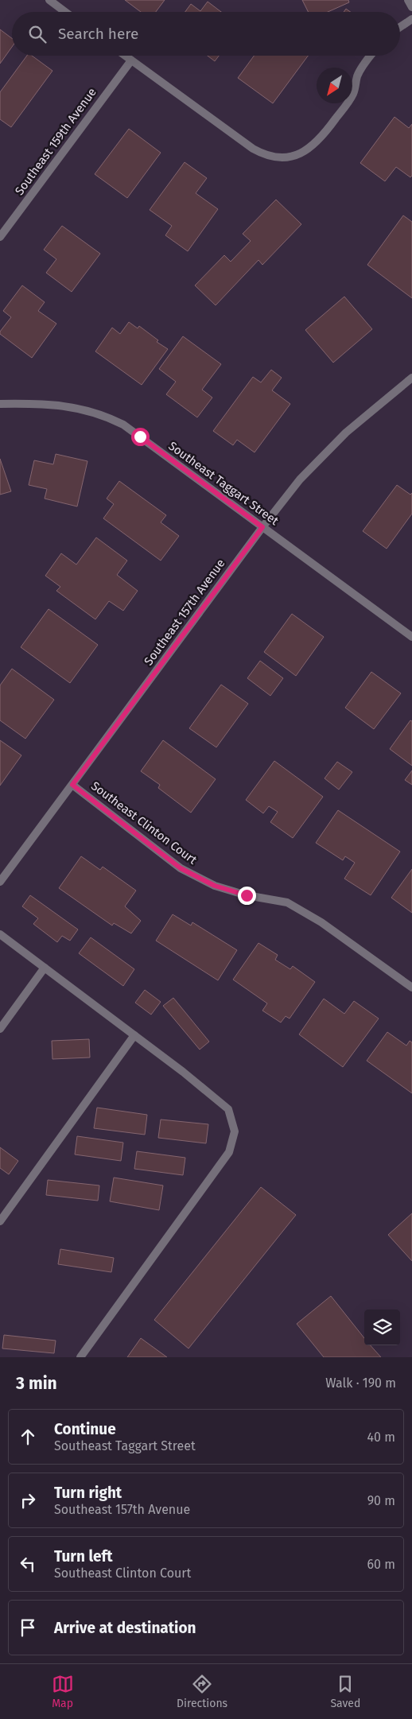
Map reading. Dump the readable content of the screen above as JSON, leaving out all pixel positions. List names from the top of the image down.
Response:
{
  "streets": {
    "street": [
      "Southeast 159th Avenue",
      "Southeast Taggart Street",
      "Southeast 157th Avenue",
      "Southeast Clinton Court"
    ]
  },
  "crossings": [
    ["Southeast Taggart Street", "Southeast 157th Avenue"],
    ["Southeast 157th Avenue", "Southeast Clinton Court"]
  ],
  "north": "bottom left",
  "page": {
    "search": "Search here",
    "heading": ["3 min", "Walk · 190 m"],
    "list": [
      ["Continue", "Southeast Taggart Street", "40 m"],
      ["Turn right", "Southeast 157th Avenue", "90 m"],
      ["Turn left", "Southeast Clinton Court", "60 m"],
      "Arrive at destination"
    ],
    "nav": ["Map", "Directions", "Saved"]
  }
}
